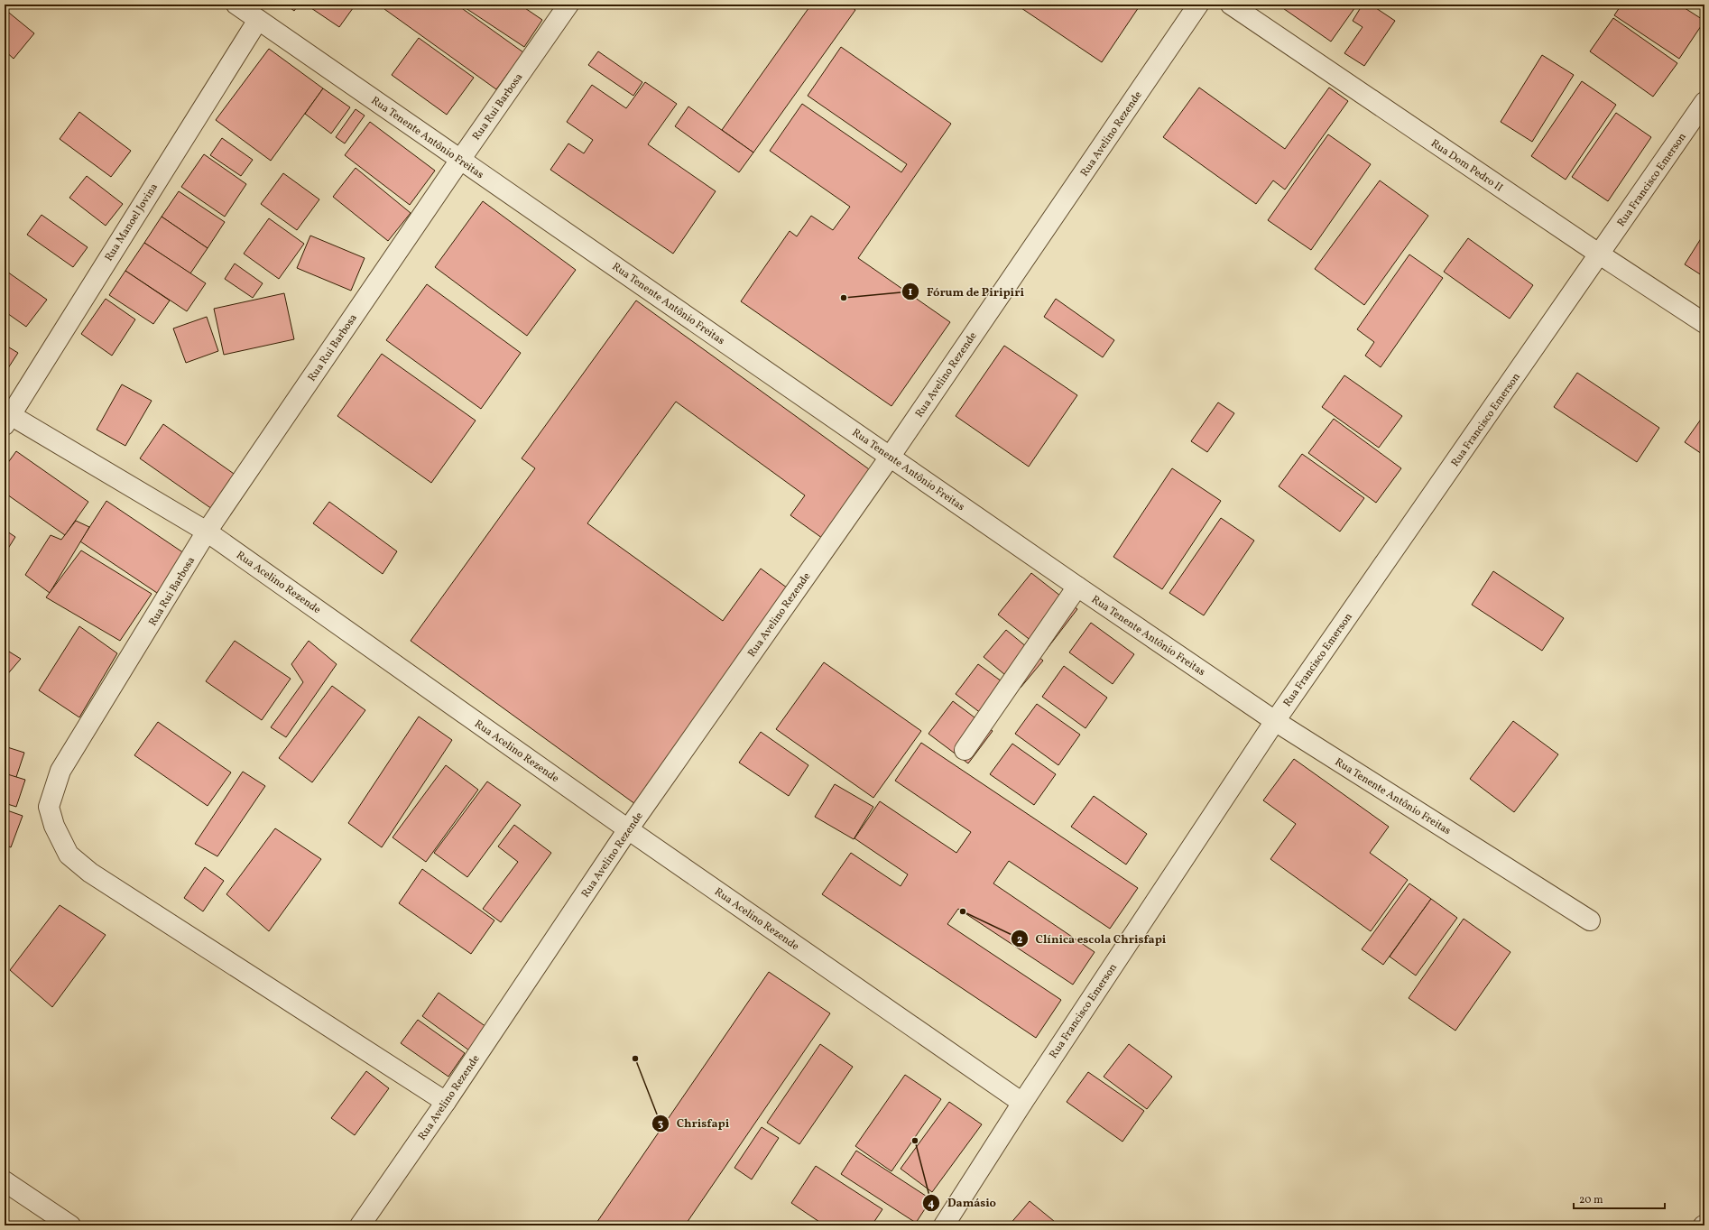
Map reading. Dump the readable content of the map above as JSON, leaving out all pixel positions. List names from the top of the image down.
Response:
{
  "streets": {
    "street": [
      "Rua Rui Barbosa",
      "Rua Avelino Rezende",
      "Rua Tenente Antônio Freitas",
      "Rua Dom Pedro II",
      "Rua Francisco Emerson",
      "Rua Manoel Jovina",
      "Rua Acelino Rezende"
    ]
  },
  "crossings": [
    ["Rua Rui Barbosa", "Rua Avelino Rezende"],
    ["Rua Rui Barbosa", "Rua Tenente Antônio Freitas"],
    ["Rua Rui Barbosa", "Rua Acelino Rezende"],
    ["Rua Avelino Rezende", "Rua Tenente Antônio Freitas"],
    ["Rua Avelino Rezende", "Rua Acelino Rezende"],
    ["Rua Tenente Antônio Freitas", "Rua Francisco Emerson"],
    ["Rua Tenente Antônio Freitas", "Rua Manoel Jovina"],
    ["Rua Dom Pedro II", "Rua Francisco Emerson"],
    ["Rua Francisco Emerson", "Rua Acelino Rezende"],
    ["Rua Manoel Jovina", "Rua Acelino Rezende"]
  ],
  "places": [
    "Fórum de Piripiri",
    "Clínica escola Chrisfapi",
    "Chrisfapi",
    "Damásio"
  ],
  "scale_bar": "20 m"
}
